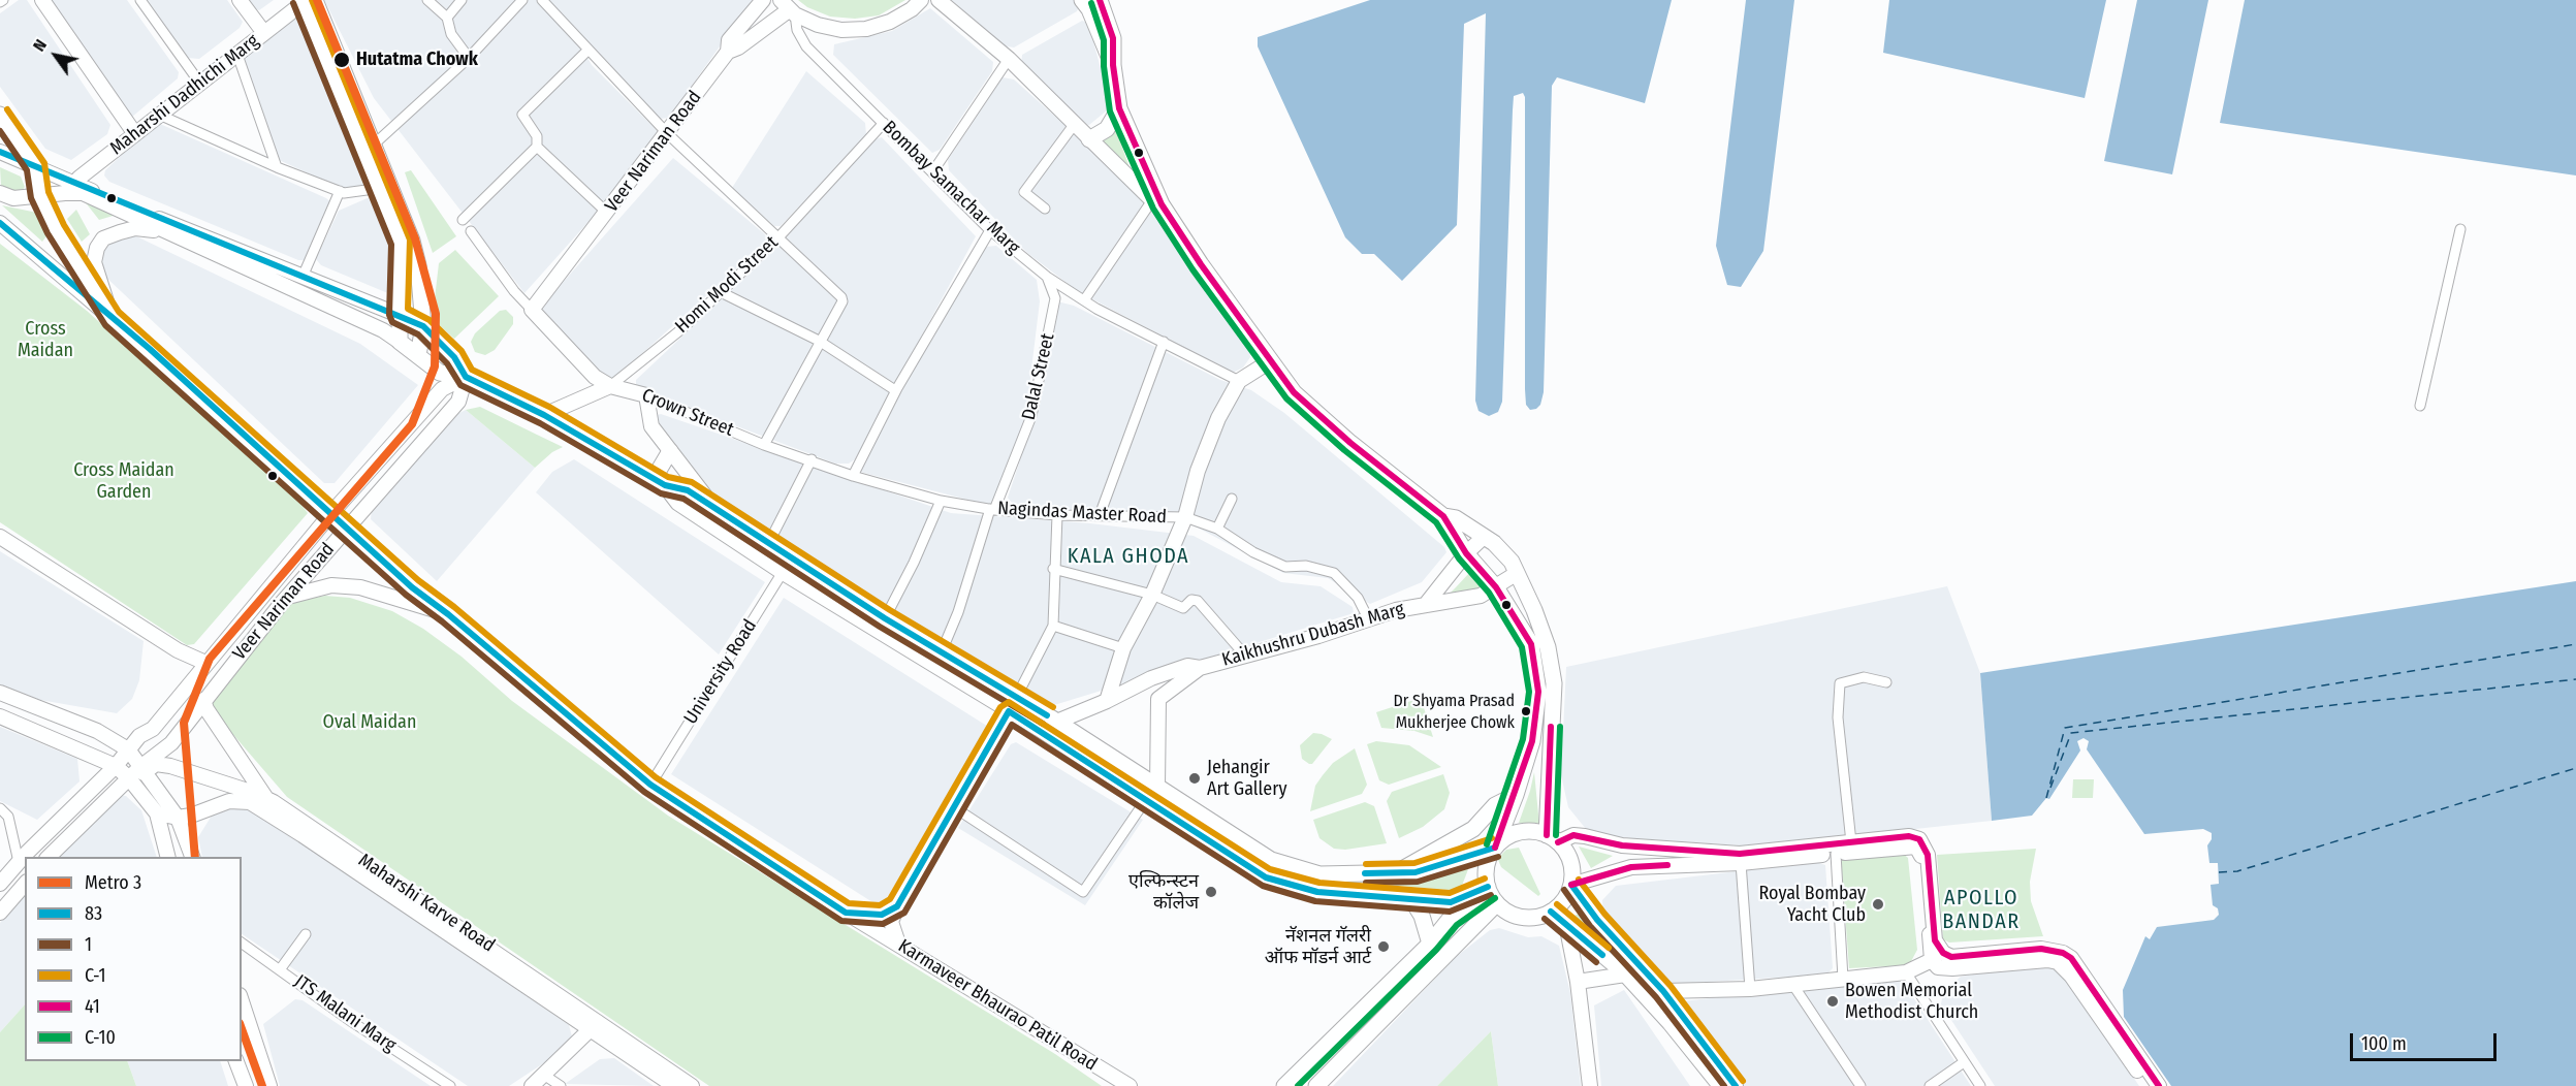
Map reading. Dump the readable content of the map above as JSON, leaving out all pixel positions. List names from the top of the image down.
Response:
{
  "streets": {
    "main road": [
      "Maharshi Dadhichi Marg",
      "Veer Nariman Road",
      "Homi Modi Street",
      "Crown Street",
      "Kaikhushru Dubash Marg",
      "Maharshi Karve Road",
      "Karmaveer Bhaurao Patil Road"
    ],
    "street": [
      "Bombay Samachar Marg",
      "Dalal Street",
      "Nagindas Master Road",
      "University Road",
      "JTS Malani Marg"
    ]
  },
  "crossings": [
    ["Veer Nariman Road", "Bombay Samachar Marg"],
    ["Veer Nariman Road", "Maharshi Karve Road"],
    ["Veer Nariman Road", "Karmaveer Bhaurao Patil Road"],
    ["Bombay Samachar Marg", "Homi Modi Street"],
    ["Bombay Samachar Marg", "Dalal Street"],
    ["Homi Modi Street", "Crown Street"],
    ["Dalal Street", "Nagindas Master Road"],
    ["Crown Street", "Nagindas Master Road"],
    ["Nagindas Master Road", "Kaikhushru Dubash Marg"],
    ["University Road", "Karmaveer Bhaurao Patil Road"]
  ],
  "districts": ["KALA GHODA", "APOLLO BANDAR"],
  "parks": ["Cross Maidan", "Cross Maidan Garden", "Oval Maidan"],
  "places": [
    "Hutatma Chowk",
    "Dr Shyama Prasad Mukherjee Chowk",
    "Jehangir Art Gallery",
    "एल्फिन्स्टन कॉलेज",
    "Royal Bombay Yacht Club",
    "नॅशनल गॅलरी ऑफ मॉडर्न आर्ट",
    "Bowen Memorial Methodist Church"
  ],
  "lines": [
    "metro line 3",
    "transit line C-1",
    "transit line 41",
    "transit line 1",
    "transit line C-10",
    "transit line 83"
  ],
  "legend": [
    "Metro 3",
    "83",
    "1",
    "C-1",
    "41",
    "C-10"
  ],
  "scale_bar": "100 m",
  "north": "top left"
}
